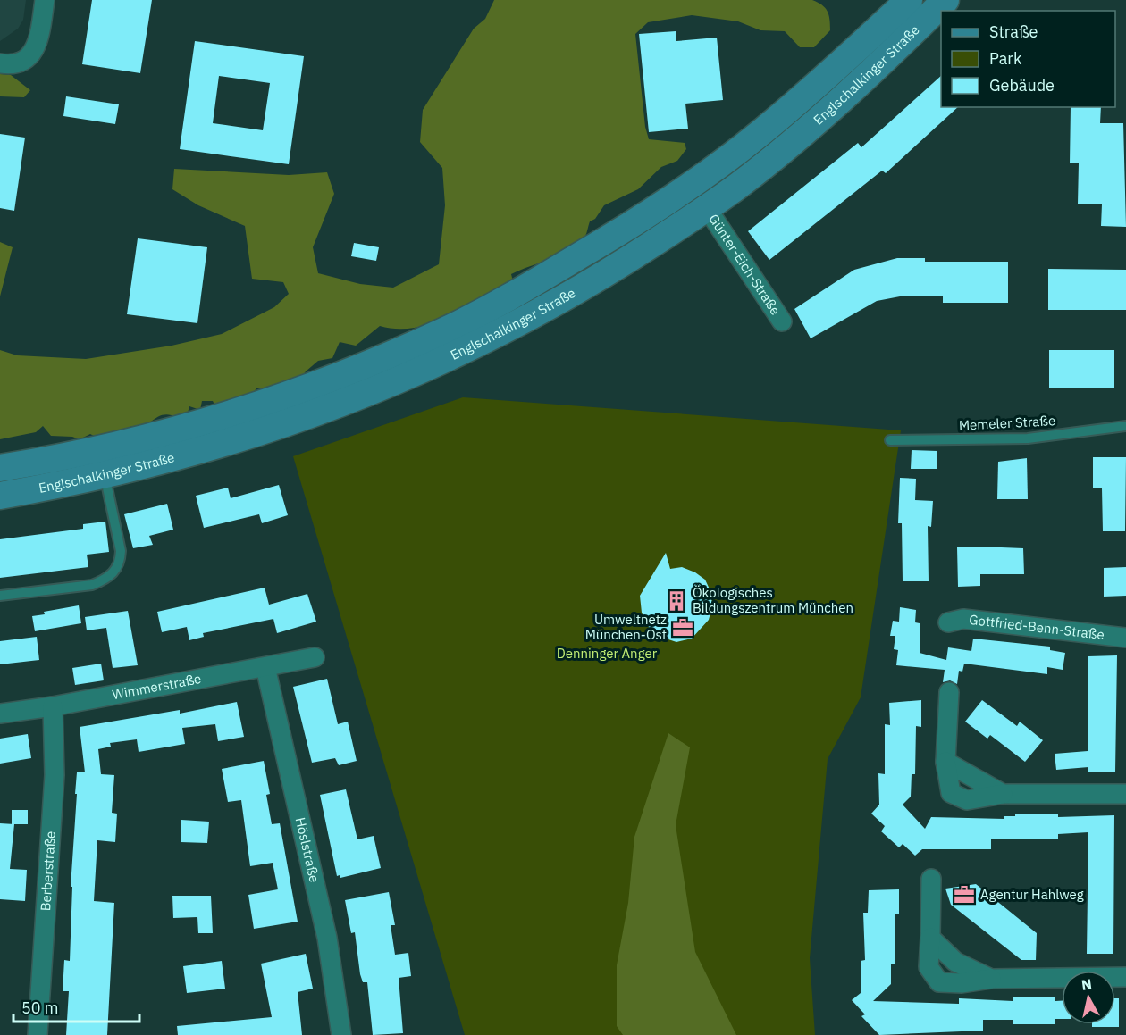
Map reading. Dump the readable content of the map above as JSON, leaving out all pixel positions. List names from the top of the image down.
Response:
{
  "streets": {
    "main road": ["Englschalkinger Straße"],
    "street": [
      "Günter-Eich-Straße",
      "Gottfried-Benn-Straße",
      "Wimmerstraße",
      "Höslstraße",
      "Berberstraße"
    ],
    "lane": ["Memeler Straße"]
  },
  "crossings": [
    ["Englschalkinger Straße", "Günter-Eich-Straße"],
    ["Wimmerstraße", "Höslstraße"],
    ["Wimmerstraße", "Berberstraße"]
  ],
  "parks": ["Denninger Anger"],
  "places": {
    "building": ["Ökologisches Bildungszentrum München"],
    "office": ["Umweltnetz München-Ost", "Agentur Hahlweg"]
  },
  "legend": ["Straße", "Park", "Gebäude"],
  "scale_bar": "50 m",
  "north": "top"
}
